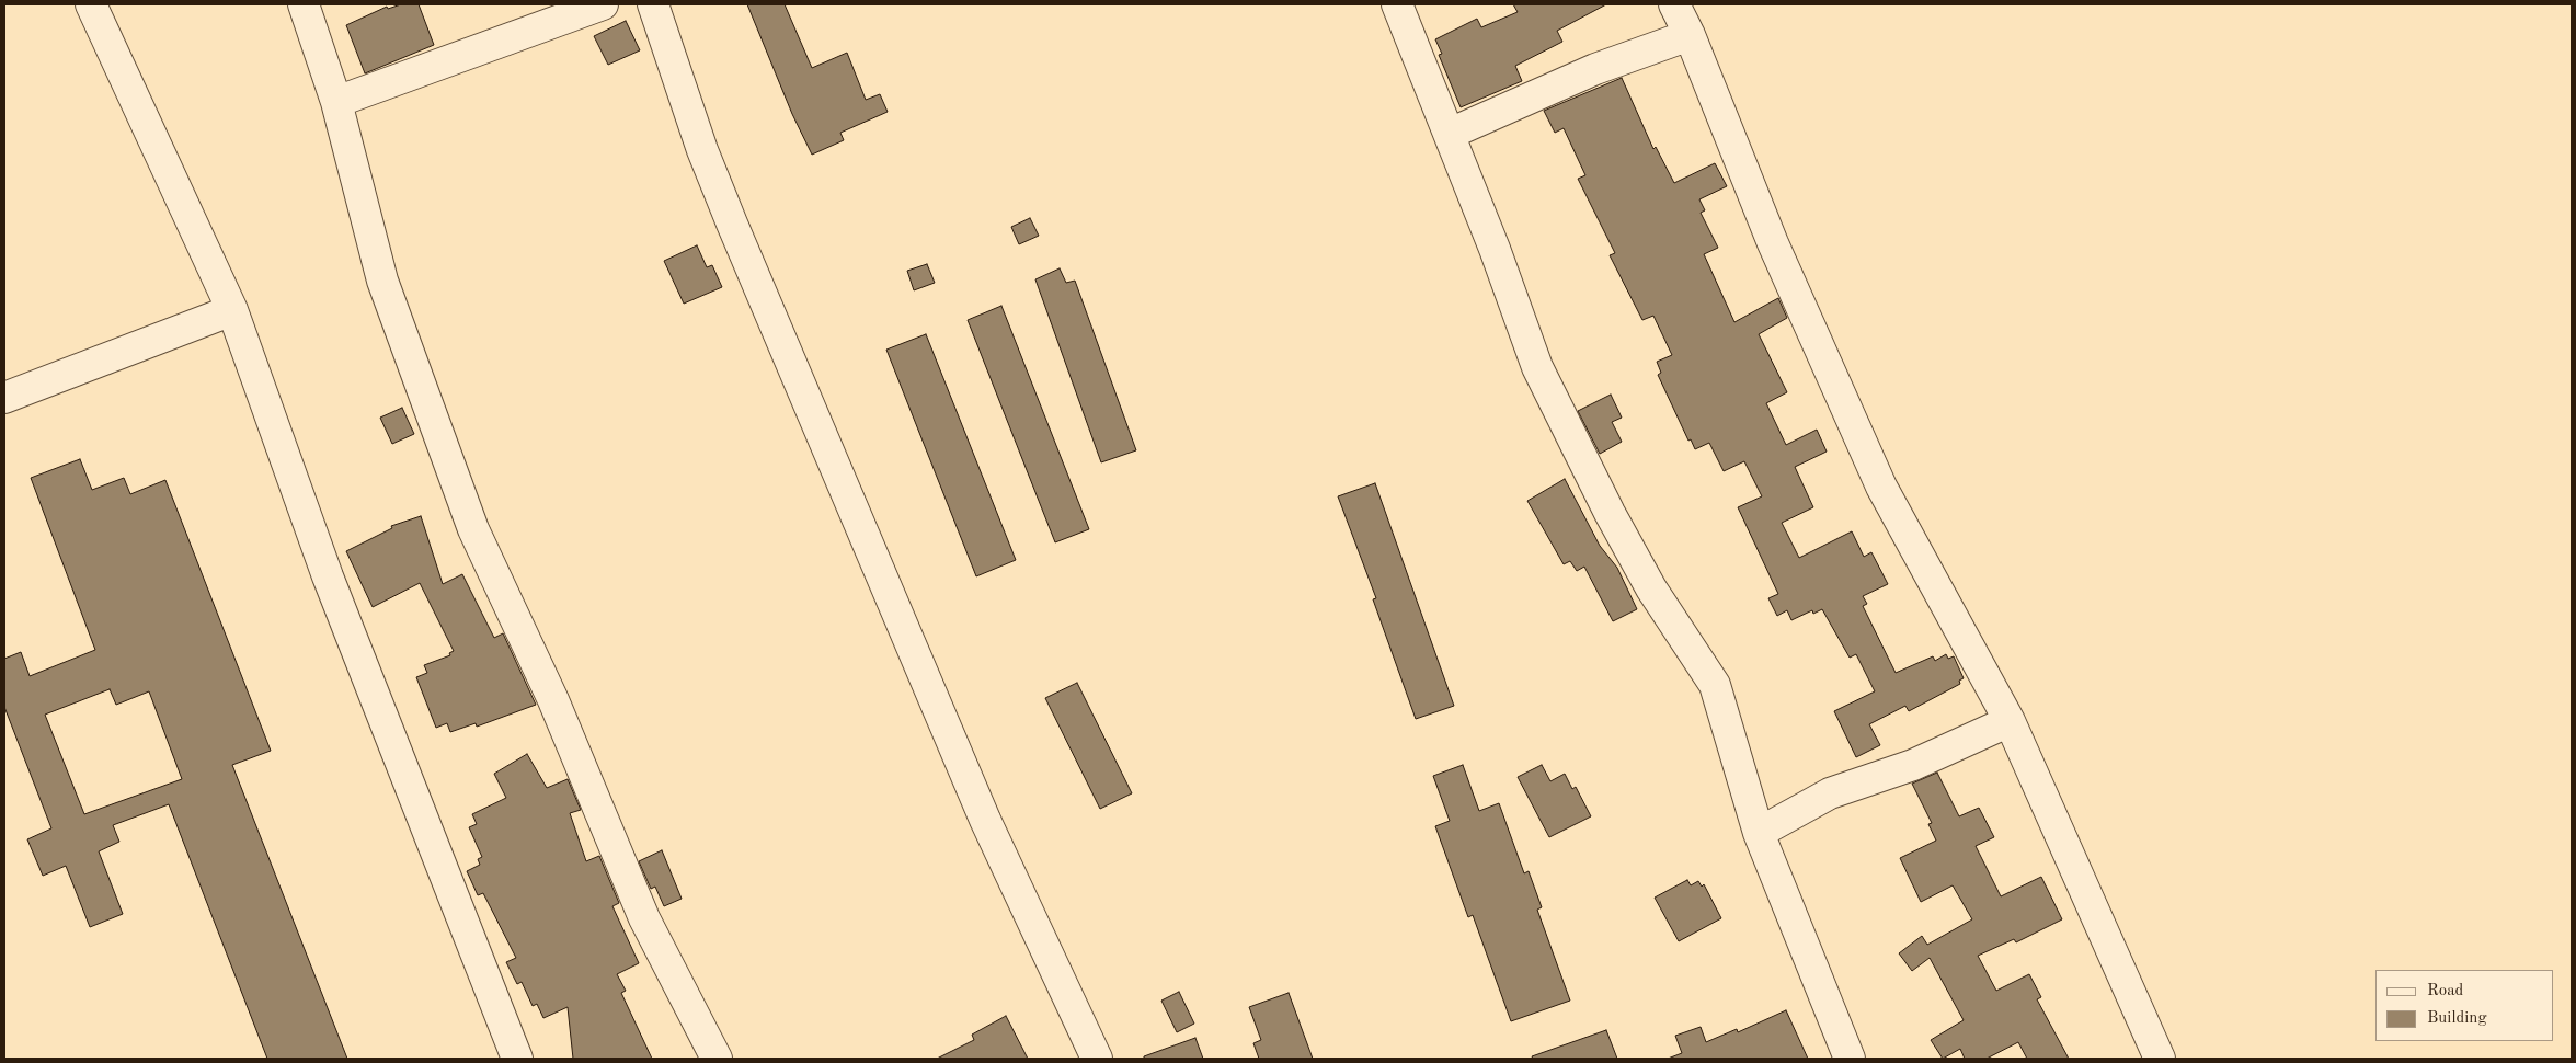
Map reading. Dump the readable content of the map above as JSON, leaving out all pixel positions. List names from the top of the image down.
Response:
{
  "legend": ["Road", "Building"]
}
